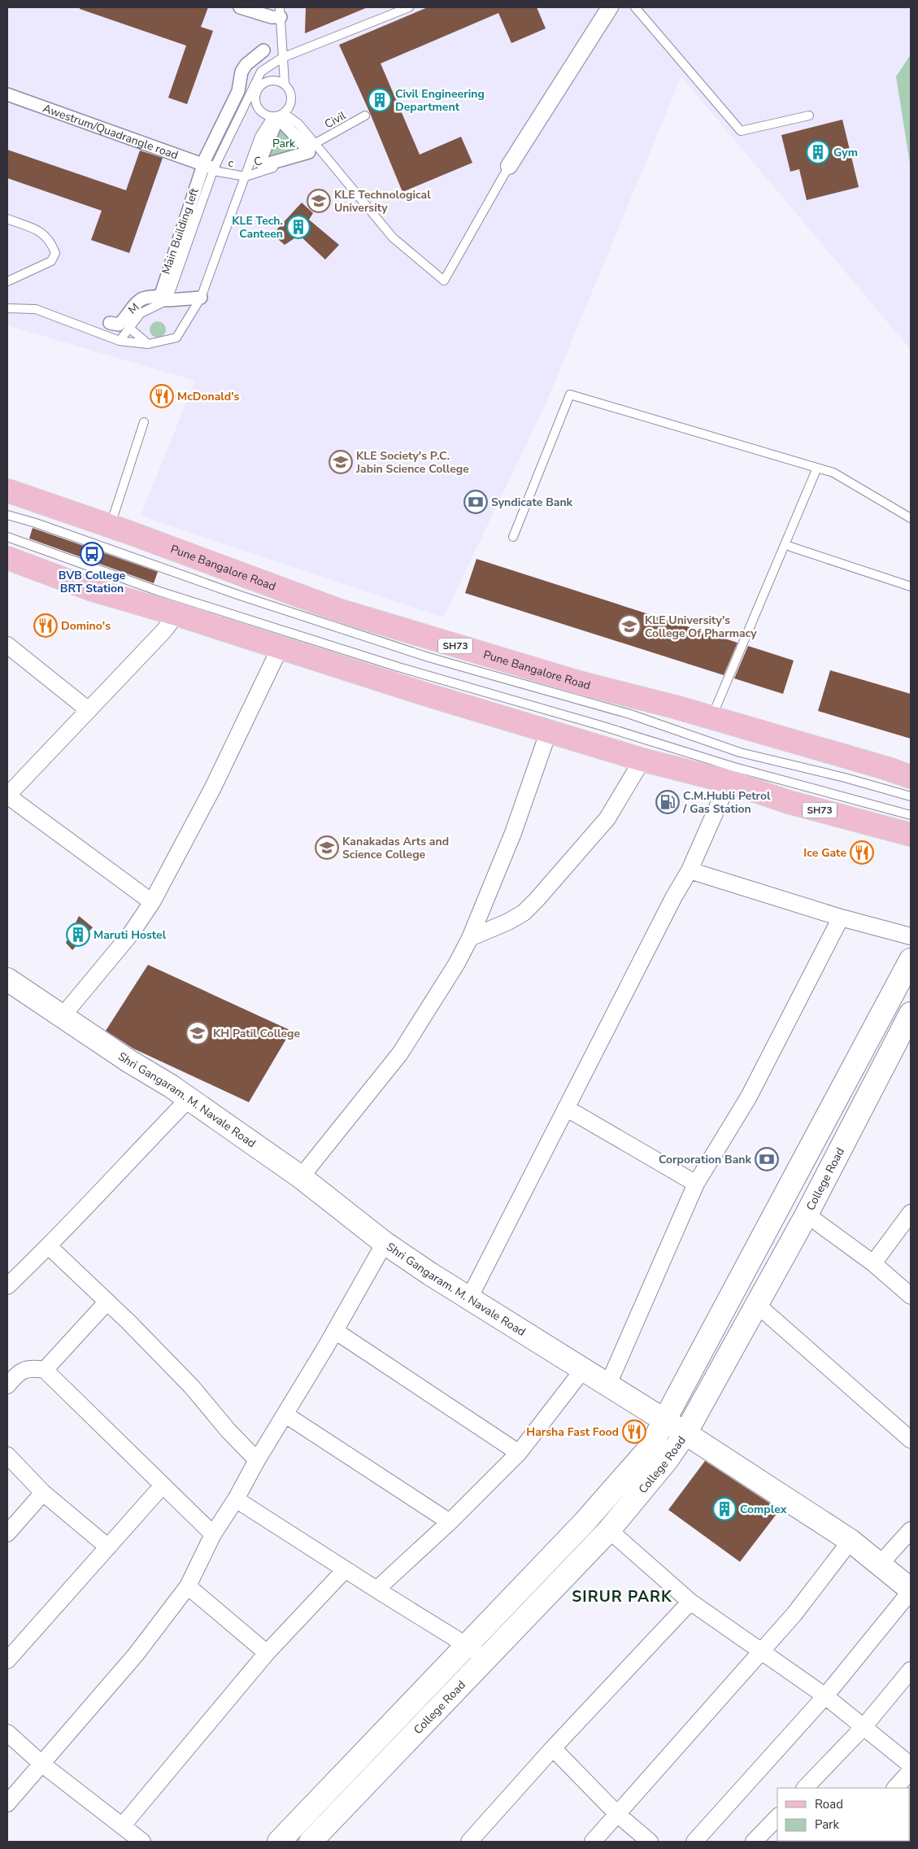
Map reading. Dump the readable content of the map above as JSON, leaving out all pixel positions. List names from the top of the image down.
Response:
{
  "streets": {
    "main road": [
      "Pune Bangalore Road",
      "SH73",
      "Shri Gangaram. M. Navale Road",
      "College Road"
    ],
    "street": ["Awestrum/Quadrangle road"],
    "lane": [
      "Civil",
      "C",
      "c",
      "M"
    ]
  },
  "crossings": [
    ["Awestrum/Quadrangle road", "c"],
    ["C", "c"],
    ["Shri Gangaram. M. Navale Road", "College Road"]
  ],
  "districts": ["SIRUR PARK"],
  "parks": ["Park"],
  "places": {
    "building": [
      "Civil Engineering Department",
      "Gym",
      "KLE Tech. Canteen",
      "Maruti Hostel",
      "Complex"
    ],
    "school or university": [
      "KLE Technological University",
      "KLE Society's P.C. Jabin Science College",
      "KLE University's College Of Pharmacy",
      "Kanakadas Arts and Science College",
      "KH Patil College"
    ],
    "restaurant": [
      "McDonald's",
      "Domino's",
      "Ice Gate",
      "Harsha Fast Food"
    ],
    "bank": ["Syndicate Bank", "Corporation Bank"],
    "bus stop": ["BVB College BRT Station"],
    "fuel station": ["C.M.Hubli Petrol / Gas Station"]
  },
  "legend": ["Road", "Park"]
}
